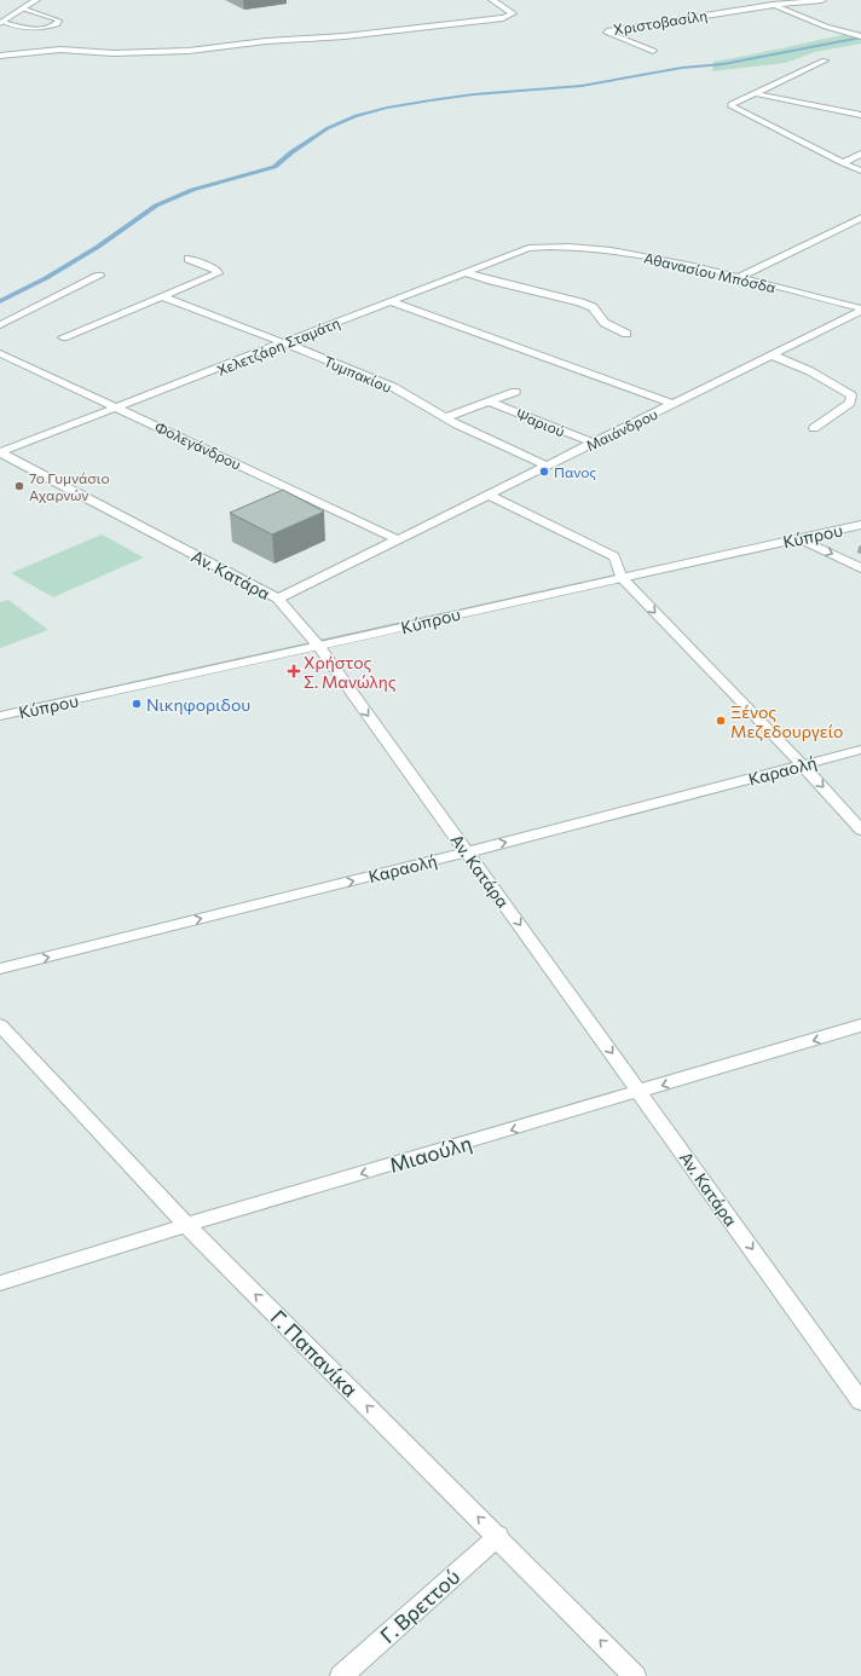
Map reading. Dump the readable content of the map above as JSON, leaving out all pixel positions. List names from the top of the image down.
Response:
{
  "streets": {
    "street": [
      "Χριστοβασίλη",
      "Αθανασίου Μπόσδα",
      "Χελετζάρη Σταμάτη",
      "Τυμπακίου",
      "Ψαριού",
      "Μαιάνδρου",
      "Φολεγάνδρου",
      "Κύπρου",
      "Αν. Κατάρα",
      "Καραολή",
      "Μιαούλη",
      "Γ. Παπανίκα",
      "Γ. Βρεττού"
    ]
  },
  "crossings": [
    ["Αθανασίου Μπόσδα", "Χελετζάρη Σταμάτη"],
    ["Αθανασίου Μπόσδα", "Μαιάνδρου"],
    ["Χελετζάρη Σταμάτη", "Τυμπακίου"],
    ["Χελετζάρη Σταμάτη", "Φολεγάνδρου"],
    ["Χελετζάρη Σταμάτη", "Αν. Κατάρα"],
    ["Τυμπακίου", "Μαιάνδρου"],
    ["Ψαριού", "Μαιάνδρου"],
    ["Μαιάνδρου", "Φολεγάνδρου"],
    ["Μαιάνδρου", "Αν. Κατάρα"],
    ["Κύπρου", "Αν. Κατάρα"],
    ["Αν. Κατάρα", "Καραολή"],
    ["Αν. Κατάρα", "Μιαούλη"],
    ["Μιαούλη", "Γ. Παπανίκα"],
    ["Γ. Παπανίκα", "Γ. Βρεττού"]
  ],
  "one_way": [
    "Αν. Κατάρα",
    "Καραολή",
    "Μιαούλη",
    "Γ. Παπανίκα"
  ],
  "places": {
    "other": [
      "Πανος",
      "7ο Γυμνάσιο Αχαρνών",
      "Νικηφοριδου",
      "Ξένος Μεζεδουργείο"
    ],
    "health": ["Χρήστος Σ. Μανώλης"]
  }
}
